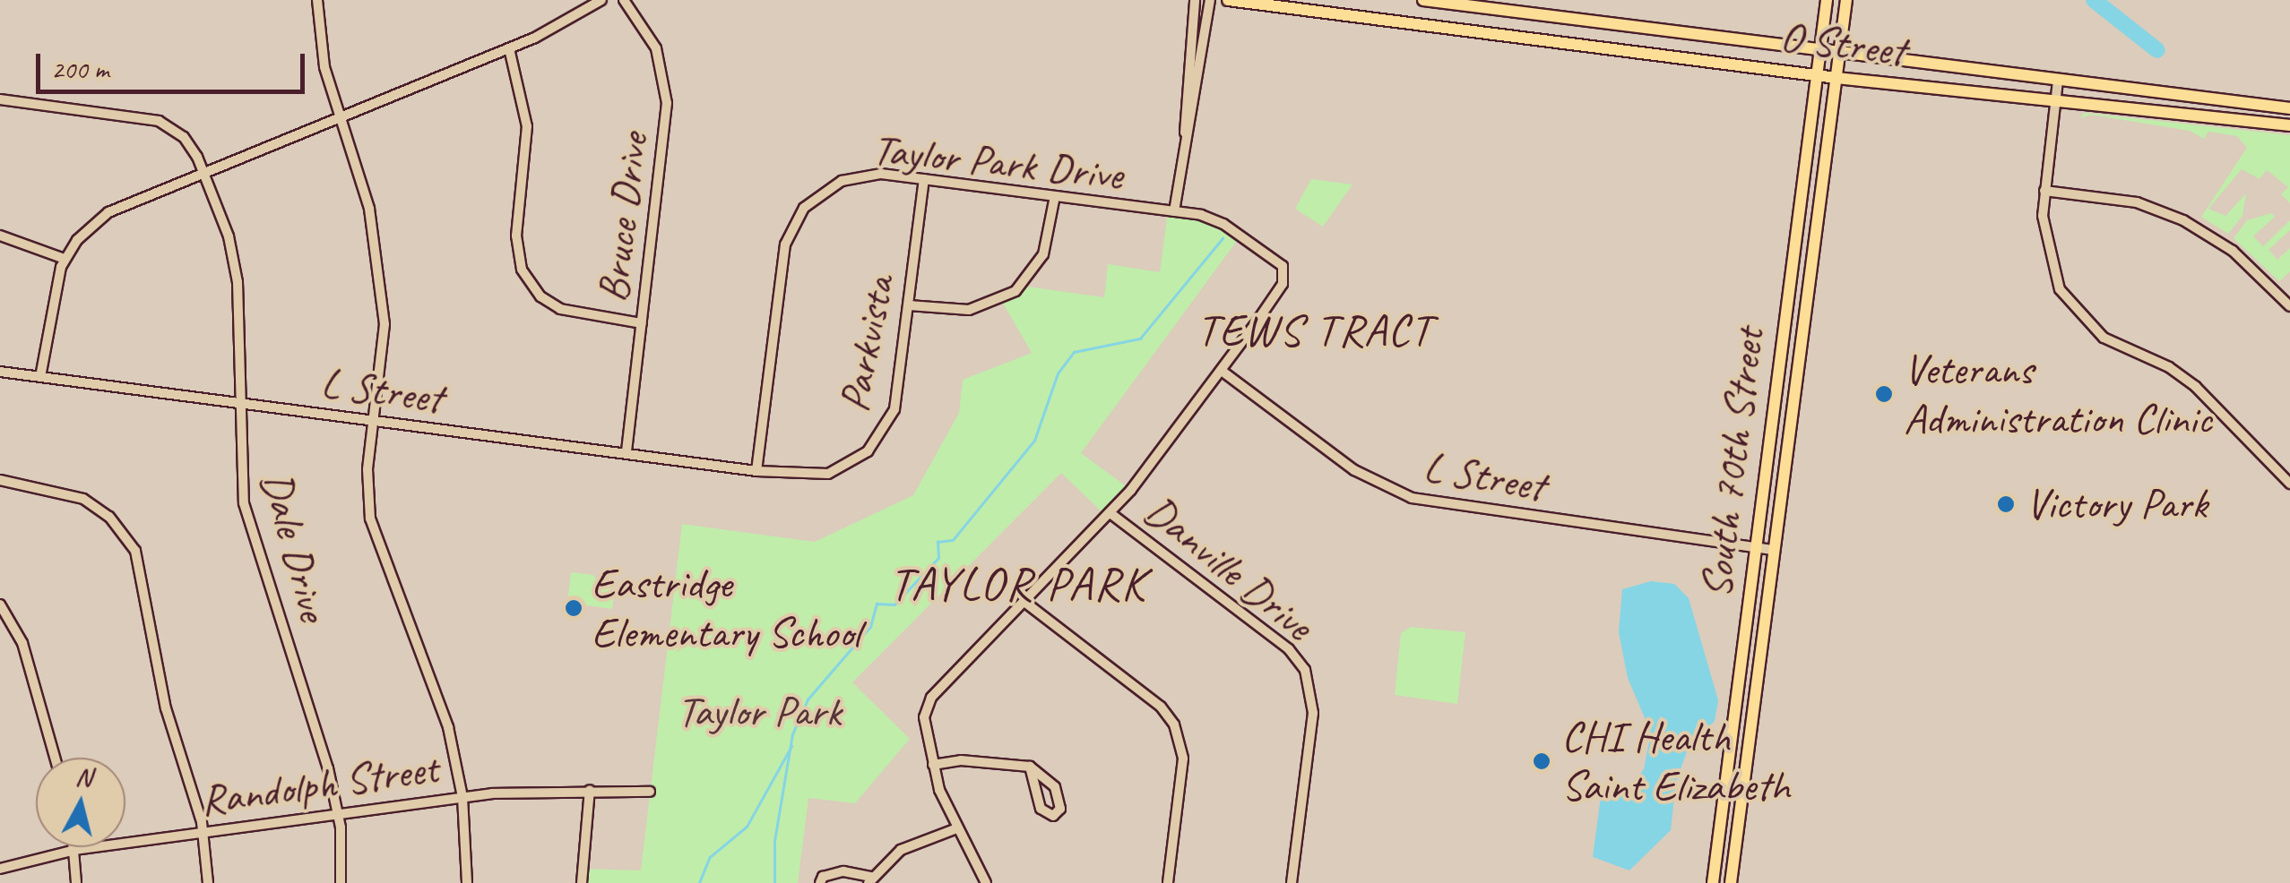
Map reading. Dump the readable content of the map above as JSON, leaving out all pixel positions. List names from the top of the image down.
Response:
{
  "streets": {
    "main road": ["O Street", "South 70th Street"],
    "street": [
      "Taylor Park Drive",
      "Bruce Drive",
      "Parkvista",
      "L Street",
      "Dale Drive",
      "Danville Drive",
      "Randolph Street"
    ]
  },
  "crossings": [
    ["O Street", "South 70th Street"],
    ["Taylor Park Drive", "Parkvista"],
    ["Taylor Park Drive", "L Street"],
    ["Bruce Drive", "L Street"],
    ["Parkvista", "L Street"],
    ["L Street", "South 70th Street"],
    ["L Street", "Dale Drive"],
    ["Dale Drive", "Randolph Street"]
  ],
  "districts": ["TEWS TRACT", "TAYLOR PARK"],
  "parks": ["Taylor Park"],
  "places": [
    "Veterans Administration Clinic",
    "Victory Park",
    "Eastridge Elementary School",
    "CHI Health Saint Elizabeth"
  ],
  "scale_bar": "200 m",
  "north": "top"
}
